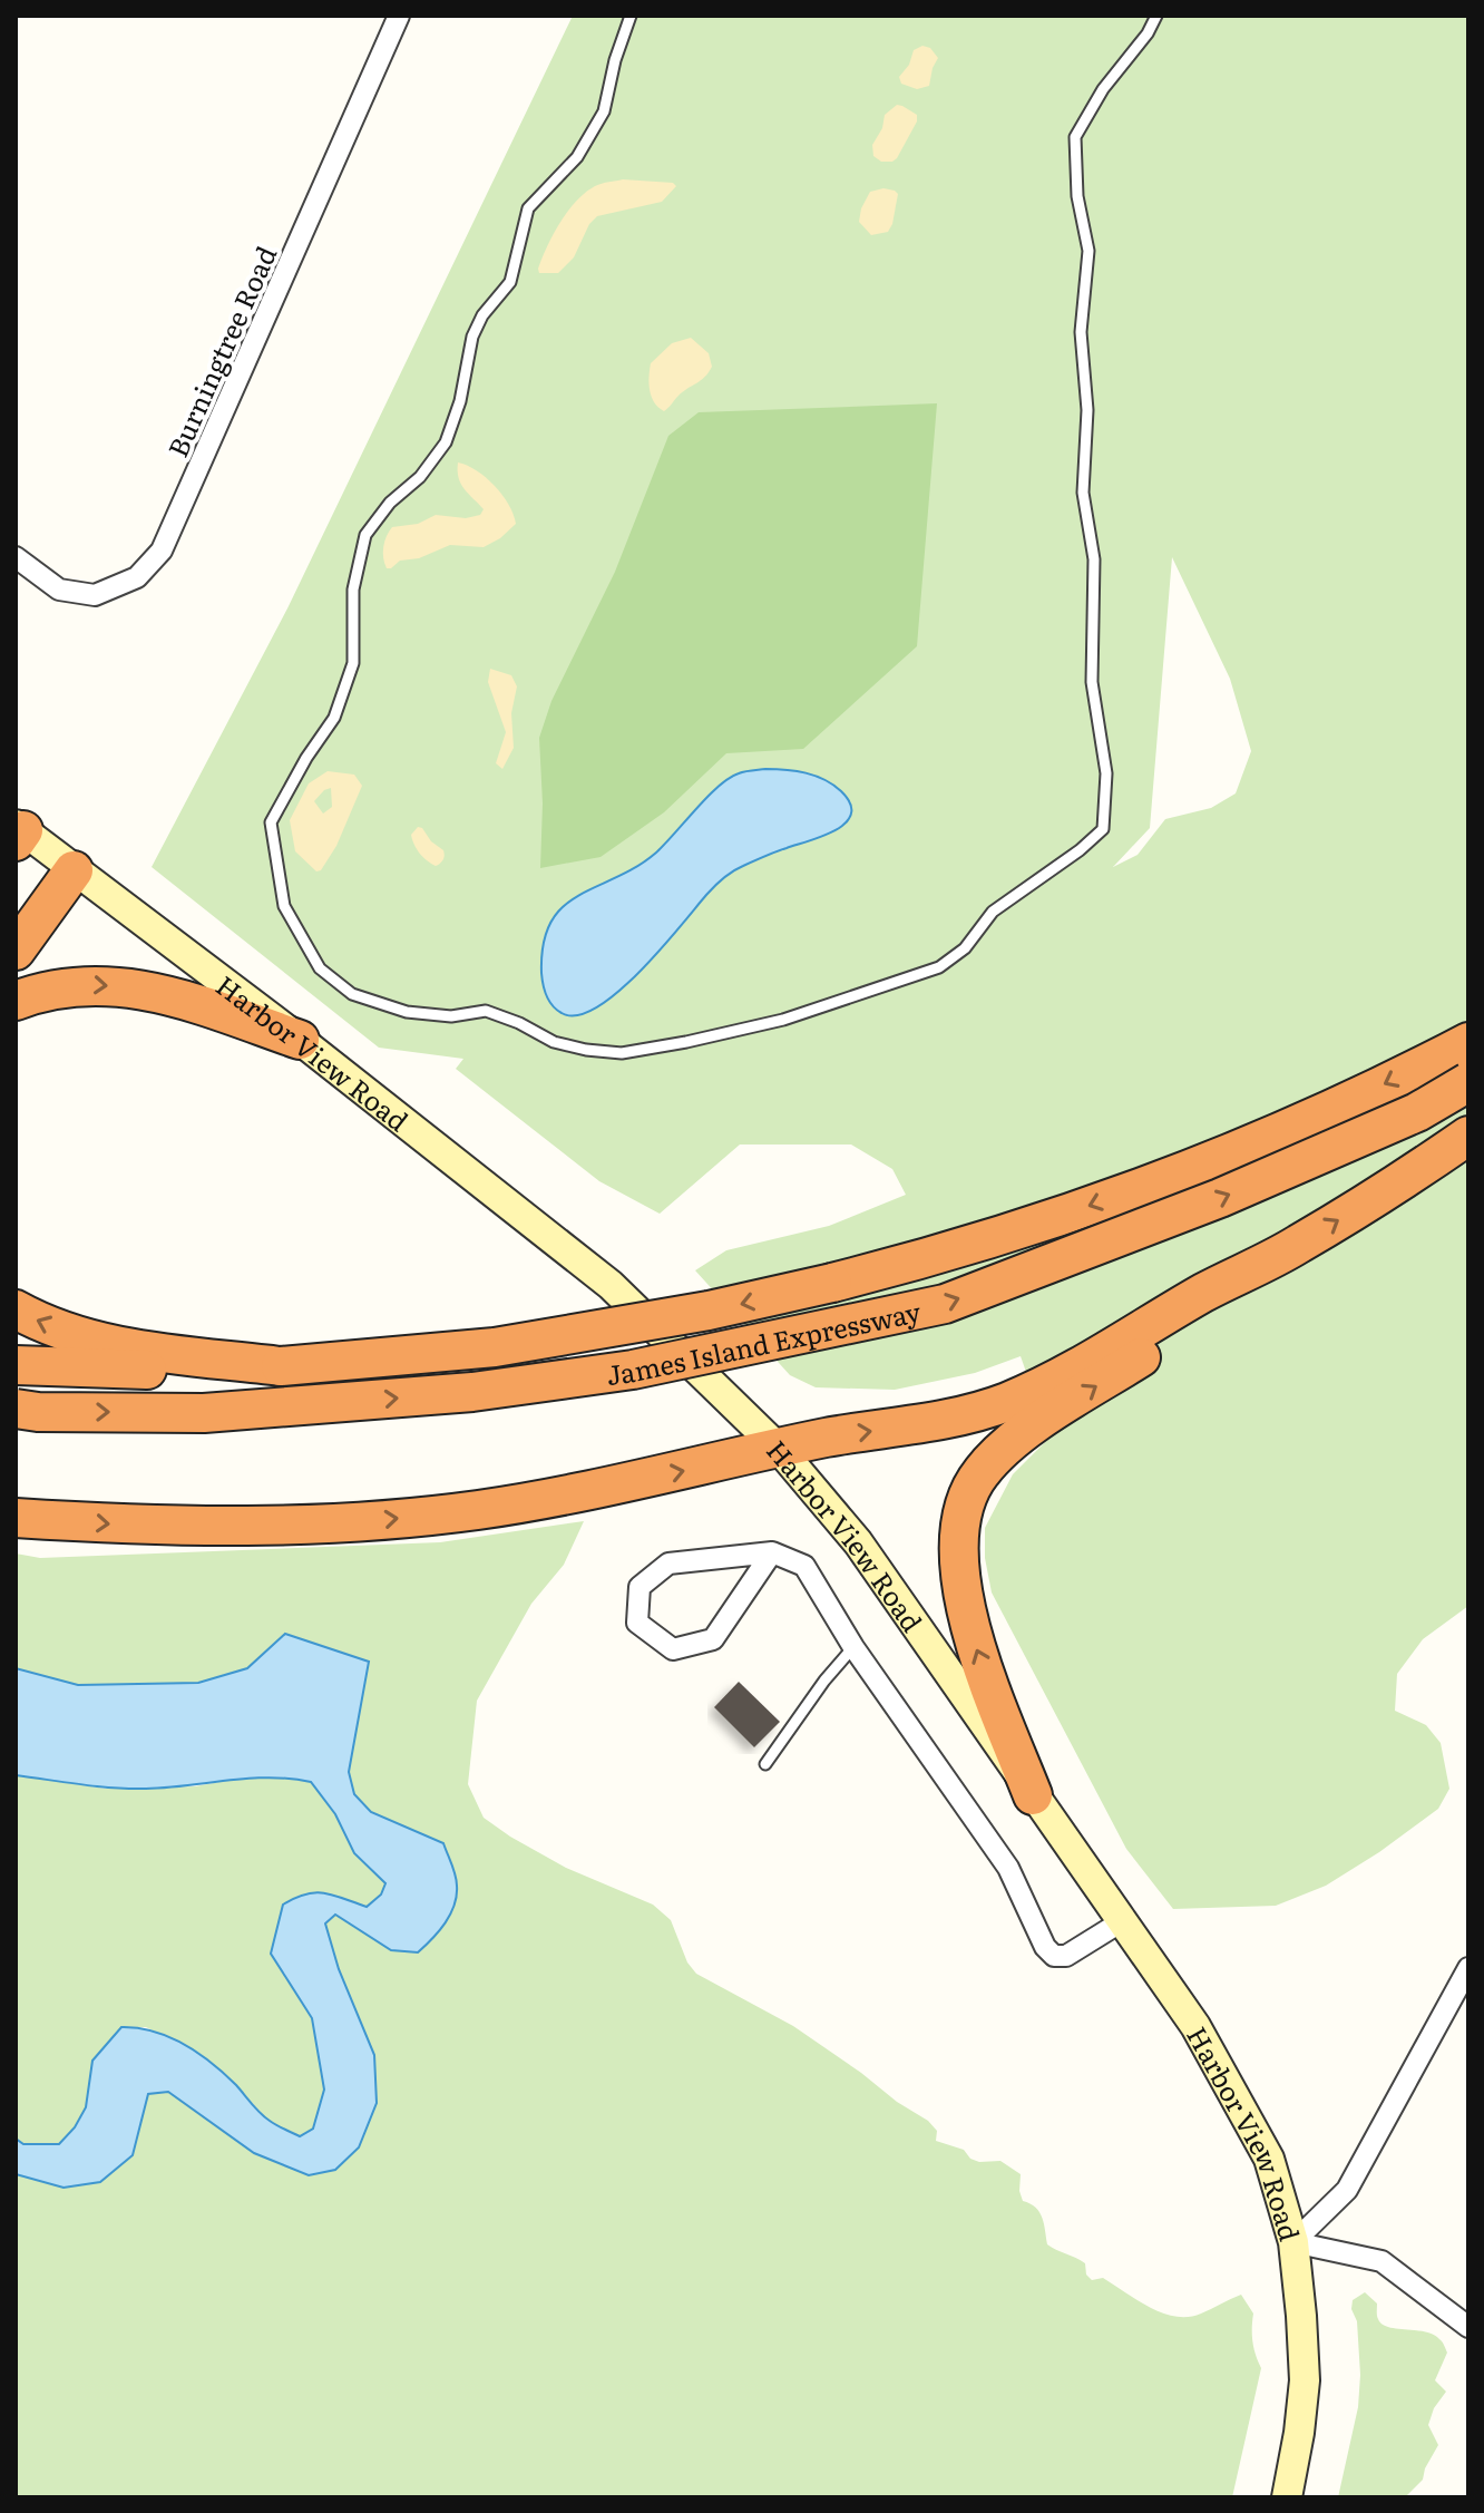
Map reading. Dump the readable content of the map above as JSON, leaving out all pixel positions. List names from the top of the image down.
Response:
{
  "streets": {
    "highway": ["James Island Expressway"],
    "main road": ["Harbor View Road"],
    "street": ["Burningtree Road"]
  }
}
